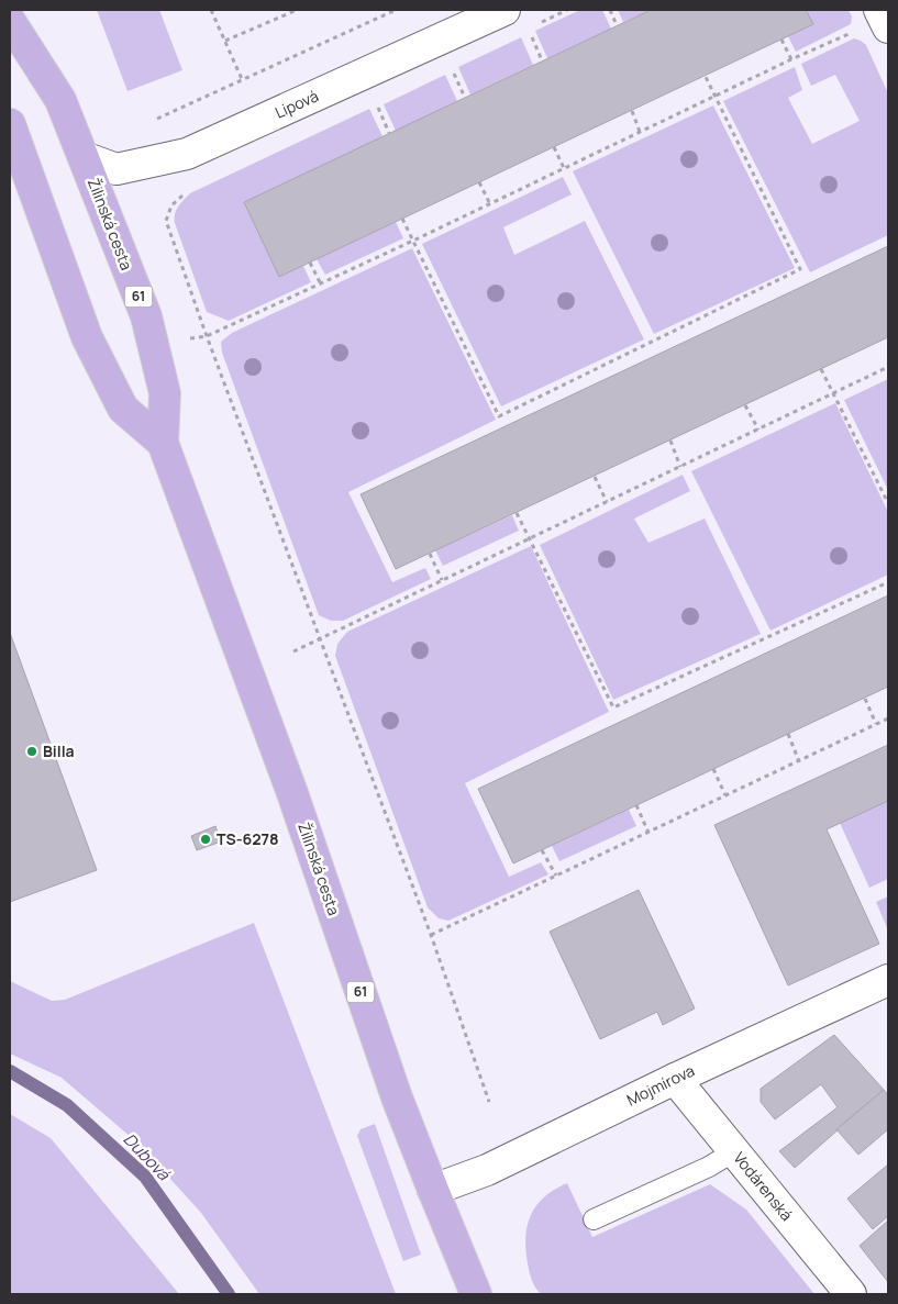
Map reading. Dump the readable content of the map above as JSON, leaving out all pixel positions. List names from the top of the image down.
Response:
{
  "streets": {
    "main road": ["Žilinská cesta", "61"],
    "street": ["Lipová", "Mojmírova", "Vodárenská"]
  },
  "crossings": [
    ["Lipová", "Žilinská cesta"],
    ["Žilinská cesta", "Mojmírova"],
    ["Mojmírova", "Vodárenská"]
  ],
  "water": ["Dubová"],
  "places": ["Billa", "TS-6278"]
}
